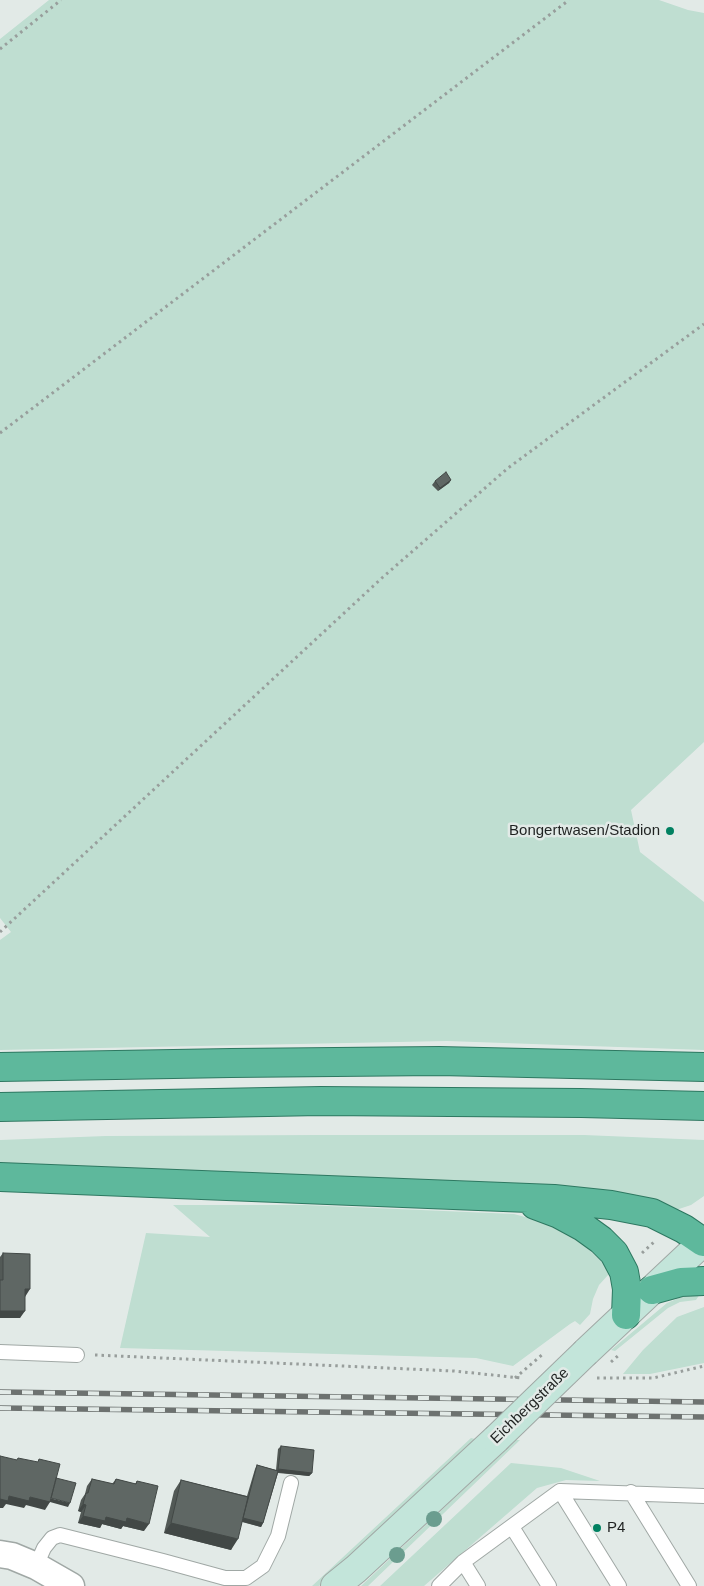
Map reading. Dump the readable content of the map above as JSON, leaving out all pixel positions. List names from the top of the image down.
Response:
{
  "streets": {
    "main road": ["Eichbergstraße"]
  },
  "places": ["Bongertwasen/Stadion", "P4"]
}
